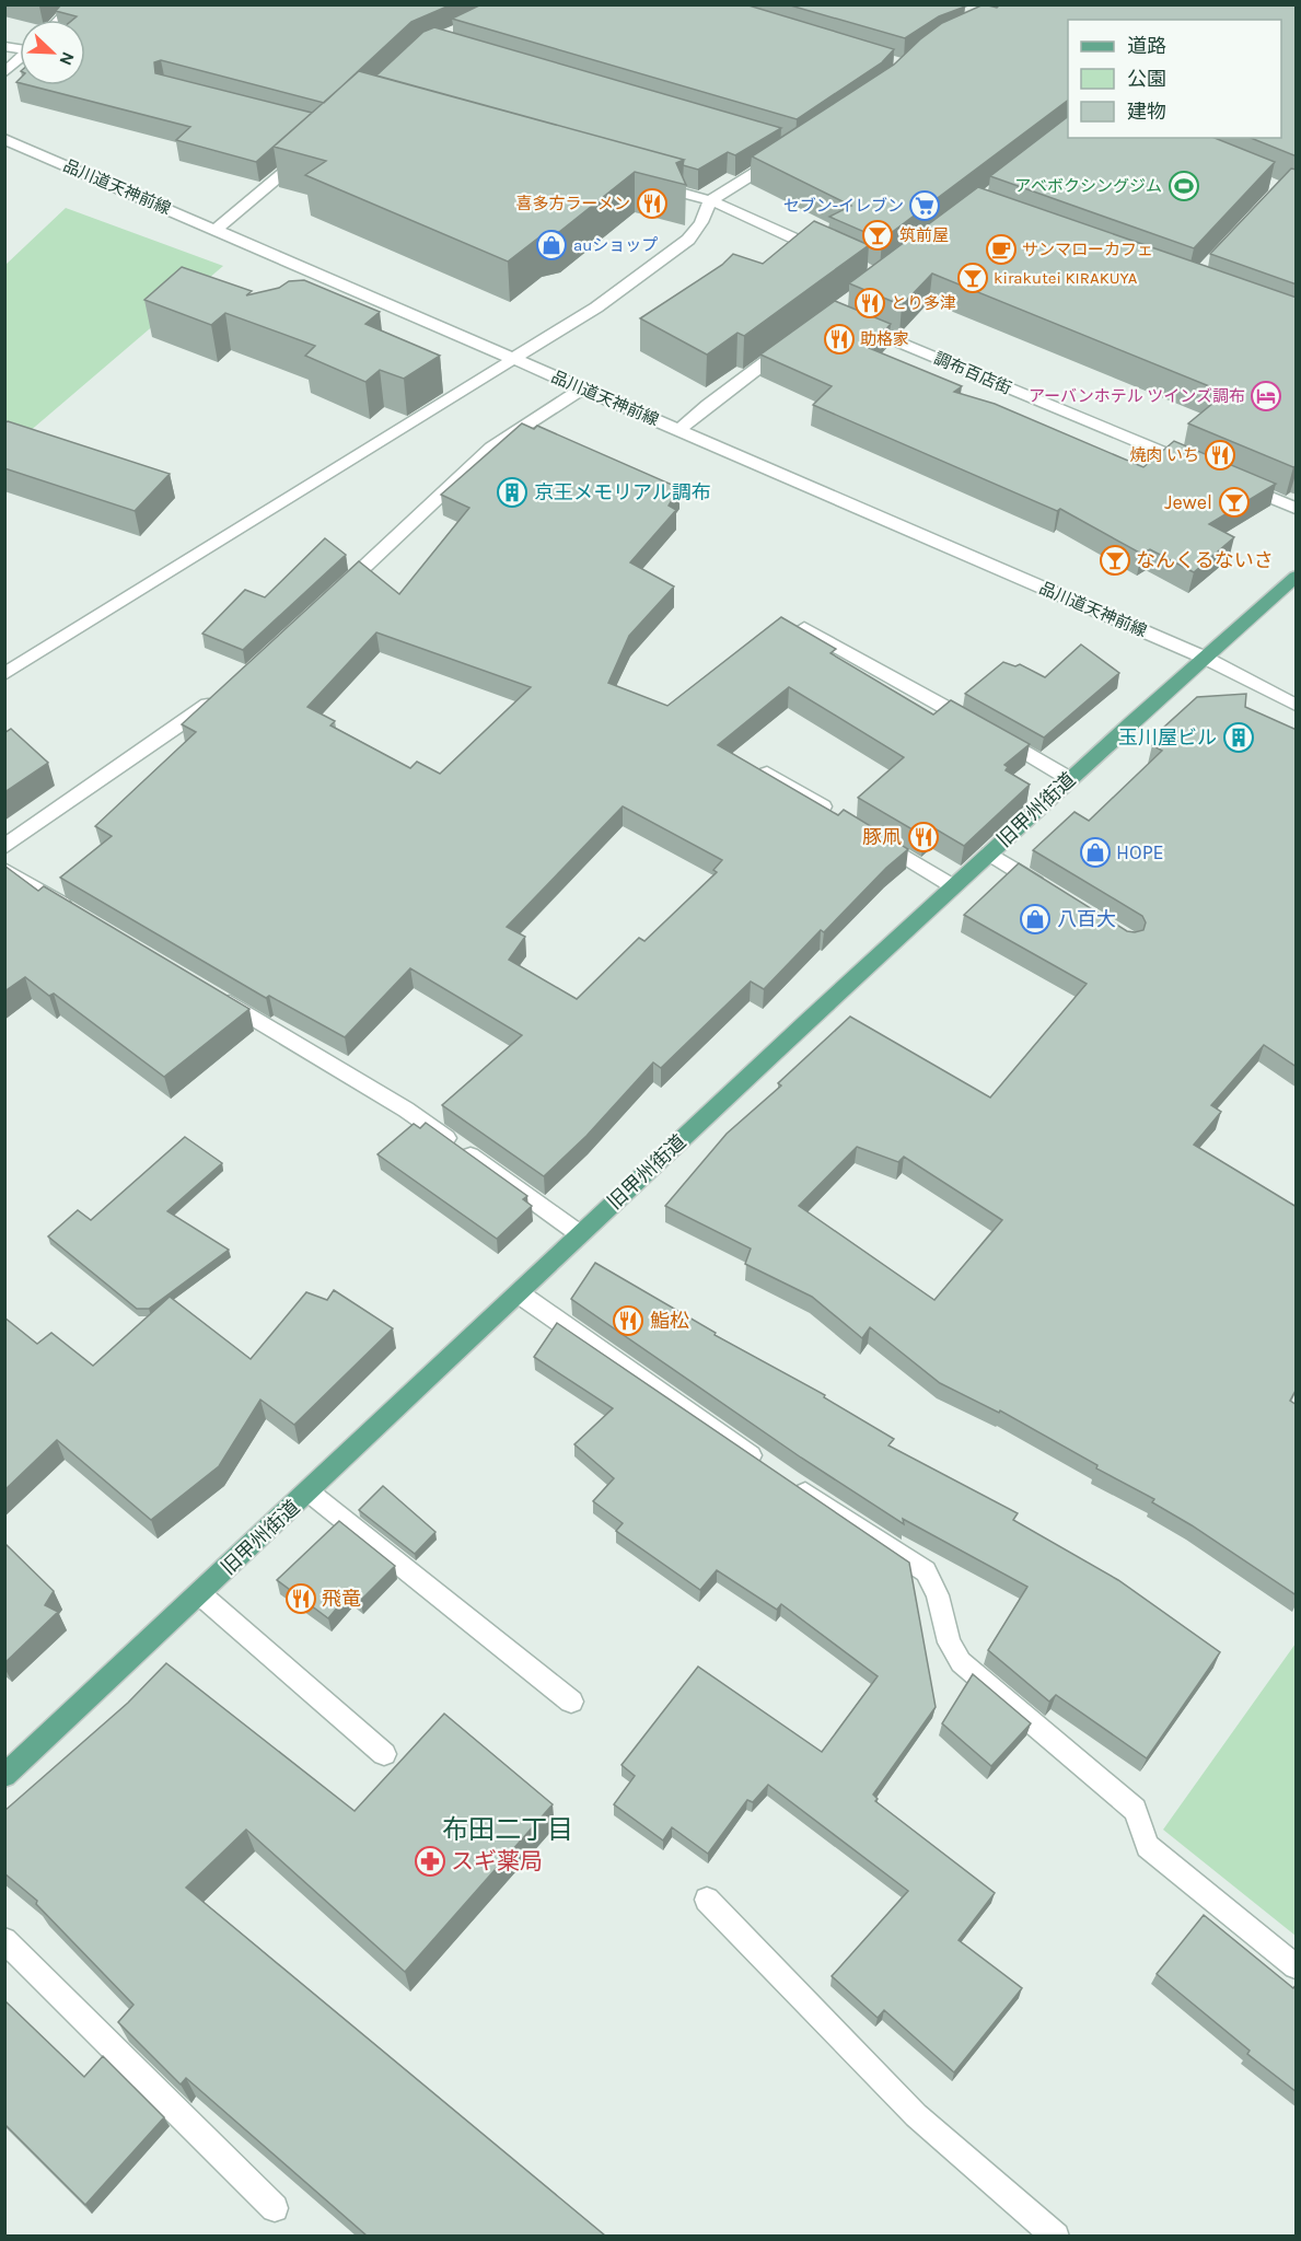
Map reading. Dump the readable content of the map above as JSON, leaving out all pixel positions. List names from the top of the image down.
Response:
{
  "streets": {
    "main road": ["旧甲州街道"],
    "street": ["品川道天神前線", "調布百店街"]
  },
  "crossings": [
    ["品川道天神前線", "旧甲州街道"]
  ],
  "districts": ["布田二丁目"],
  "places": {
    "sports": ["アベボクシングジム"],
    "restaurant": [
      "喜多方ラーメン",
      "とり多津",
      "助格家",
      "焼肉 いち",
      "豚凧",
      "鮨松",
      "飛竜"
    ],
    "supermarket": ["セブン-イレブン"],
    "bar": [
      "筑前屋",
      "kirakutei KIRAKUYA",
      "Jewel",
      "なんくるないさ"
    ],
    "shop": ["auショップ", "HOPE", "八百大"],
    "cafe": ["サンマローカフェ"],
    "hotel": ["アーバンホテル ツインズ調布"],
    "building": ["京王メモリアル調布", "玉川屋ビル"],
    "pharmacy": ["スギ薬局"]
  },
  "legend": ["道路", "公園", "建物"],
  "north": "bottom right"
}
